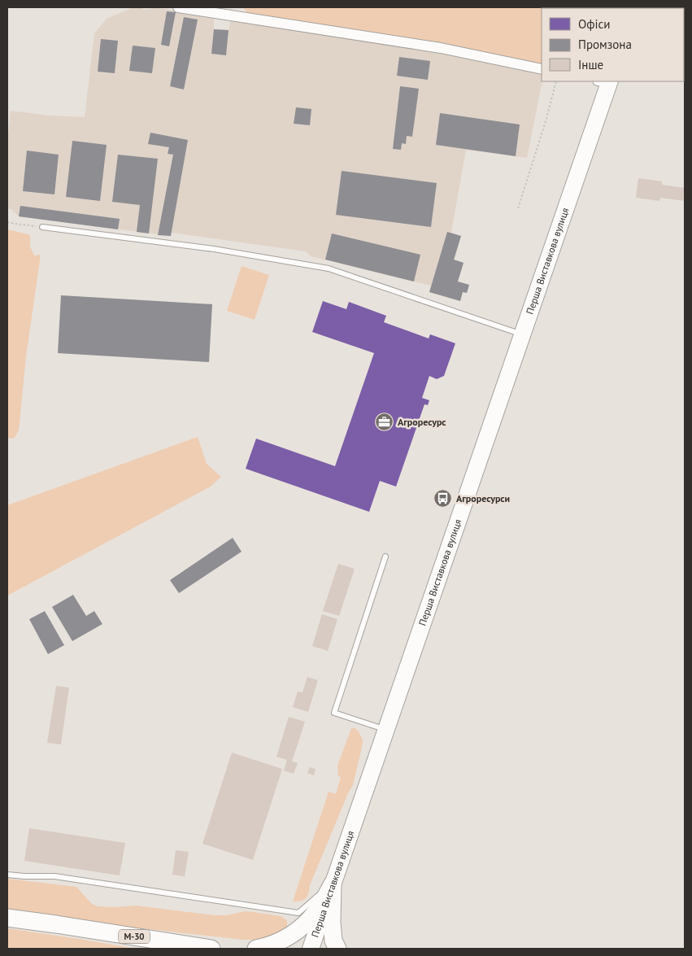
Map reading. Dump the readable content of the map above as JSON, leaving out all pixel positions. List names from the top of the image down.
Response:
{
  "streets": {
    "highway": ["М-30"],
    "main road": ["Перша Виставкова вулиця"]
  },
  "places": {
    "office": ["Агроресурс"],
    "bus stop": ["Агроресурси"]
  },
  "legend": ["Офіси", "Промзона", "Інше"]
}
